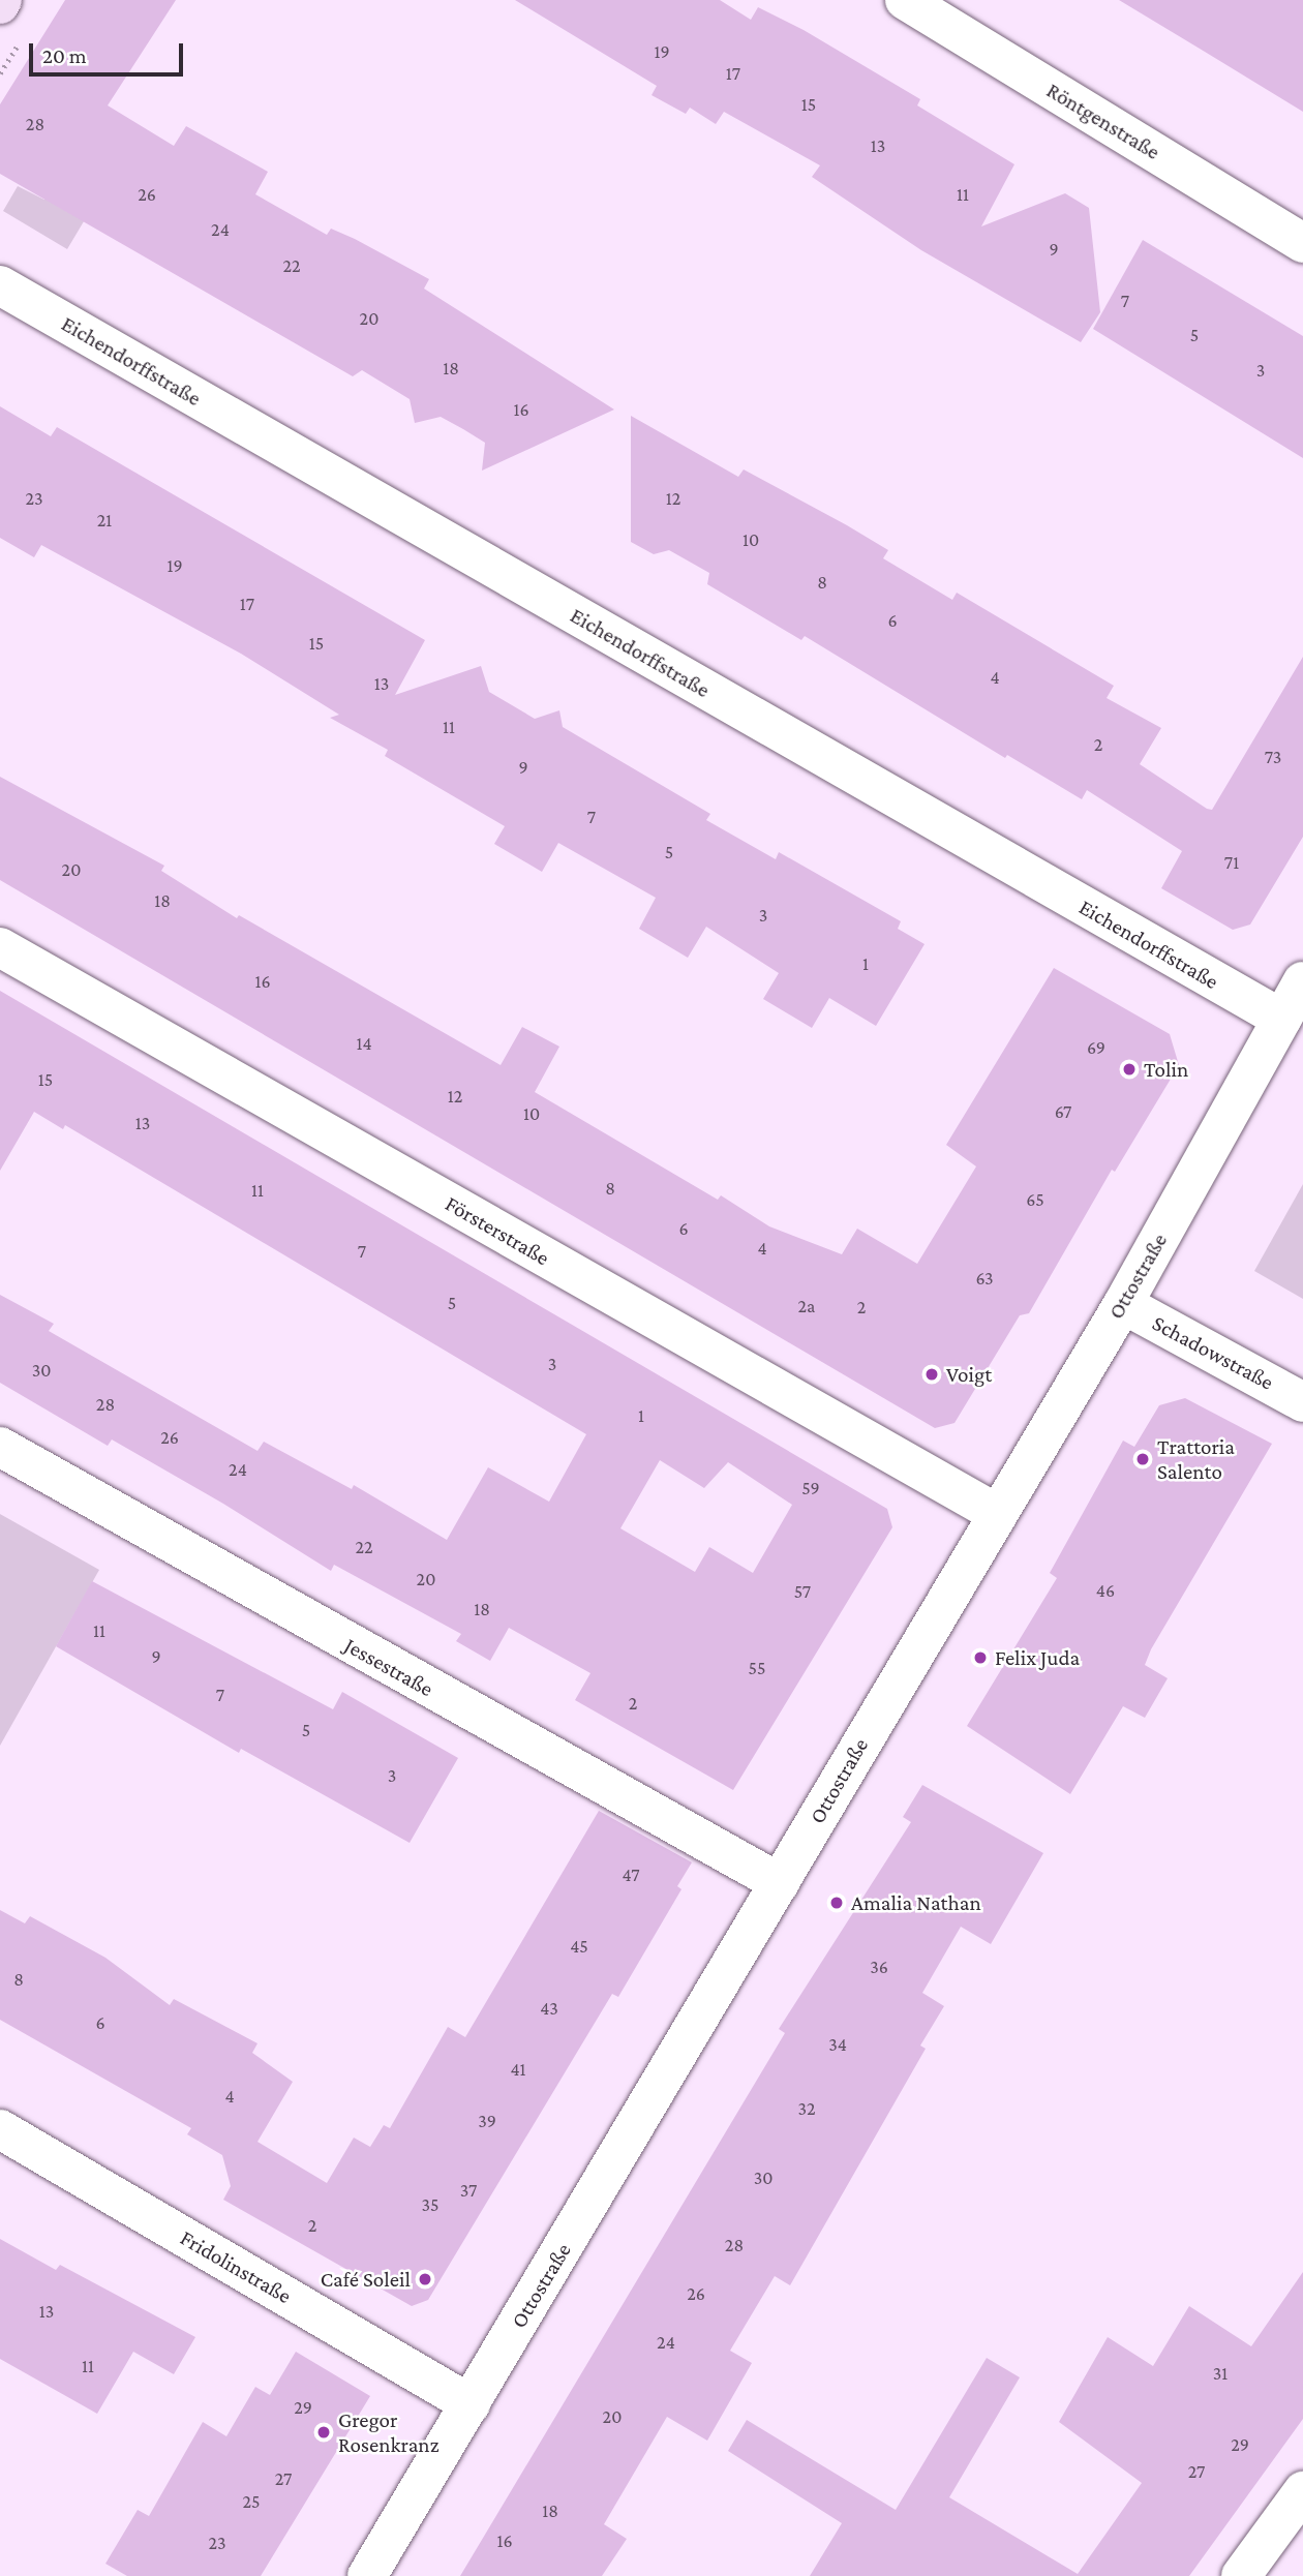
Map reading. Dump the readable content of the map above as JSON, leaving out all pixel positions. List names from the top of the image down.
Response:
{
  "streets": {
    "street": [
      "Röntgenstraße",
      "Eichendorffstraße",
      "Försterstraße",
      "Ottostraße",
      "Schadowstraße",
      "Jessestraße",
      "Fridolinstraße"
    ]
  },
  "crossings": [
    ["Eichendorffstraße", "Ottostraße"],
    ["Försterstraße", "Ottostraße"],
    ["Ottostraße", "Schadowstraße"],
    ["Ottostraße", "Jessestraße"],
    ["Ottostraße", "Fridolinstraße"]
  ],
  "places": [
    "Tolin",
    "Voigt",
    "Trattoria Salento",
    "Felix Juda",
    "Amalia Nathan",
    "Café Soleil",
    "Gregor Rosenkranz"
  ],
  "house_numbers": [
    "19",
    "17",
    "15",
    "28",
    "13",
    "26",
    "11",
    "24",
    "9",
    "22",
    "7",
    "20",
    "5",
    "18",
    "3",
    "16",
    "23",
    "12",
    "21",
    "10",
    "19",
    "8",
    "17",
    "6",
    "15",
    "4",
    "13",
    "11",
    "2",
    "73",
    "9",
    "7",
    "5",
    "71",
    "20",
    "18",
    "3",
    "1",
    "16",
    "14",
    "69",
    "15",
    "12",
    "67",
    "10",
    "13",
    "8",
    "11",
    "65",
    "6",
    "4",
    "7",
    "63",
    "5",
    "2a",
    "2",
    "3",
    "30",
    "28",
    "1",
    "26",
    "24",
    "59",
    "22",
    "20",
    "46",
    "57",
    "18",
    "11",
    "9",
    "55",
    "7",
    "2",
    "5",
    "3",
    "47",
    "45",
    "36",
    "8",
    "43",
    "6",
    "34",
    "41",
    "4",
    "32",
    "39",
    "30",
    "37",
    "35",
    "2",
    "28",
    "26",
    "13",
    "24",
    "11",
    "31",
    "29",
    "20",
    "29",
    "27",
    "27",
    "25",
    "18",
    "16",
    "23"
  ],
  "scale_bar": "20 m"
}
